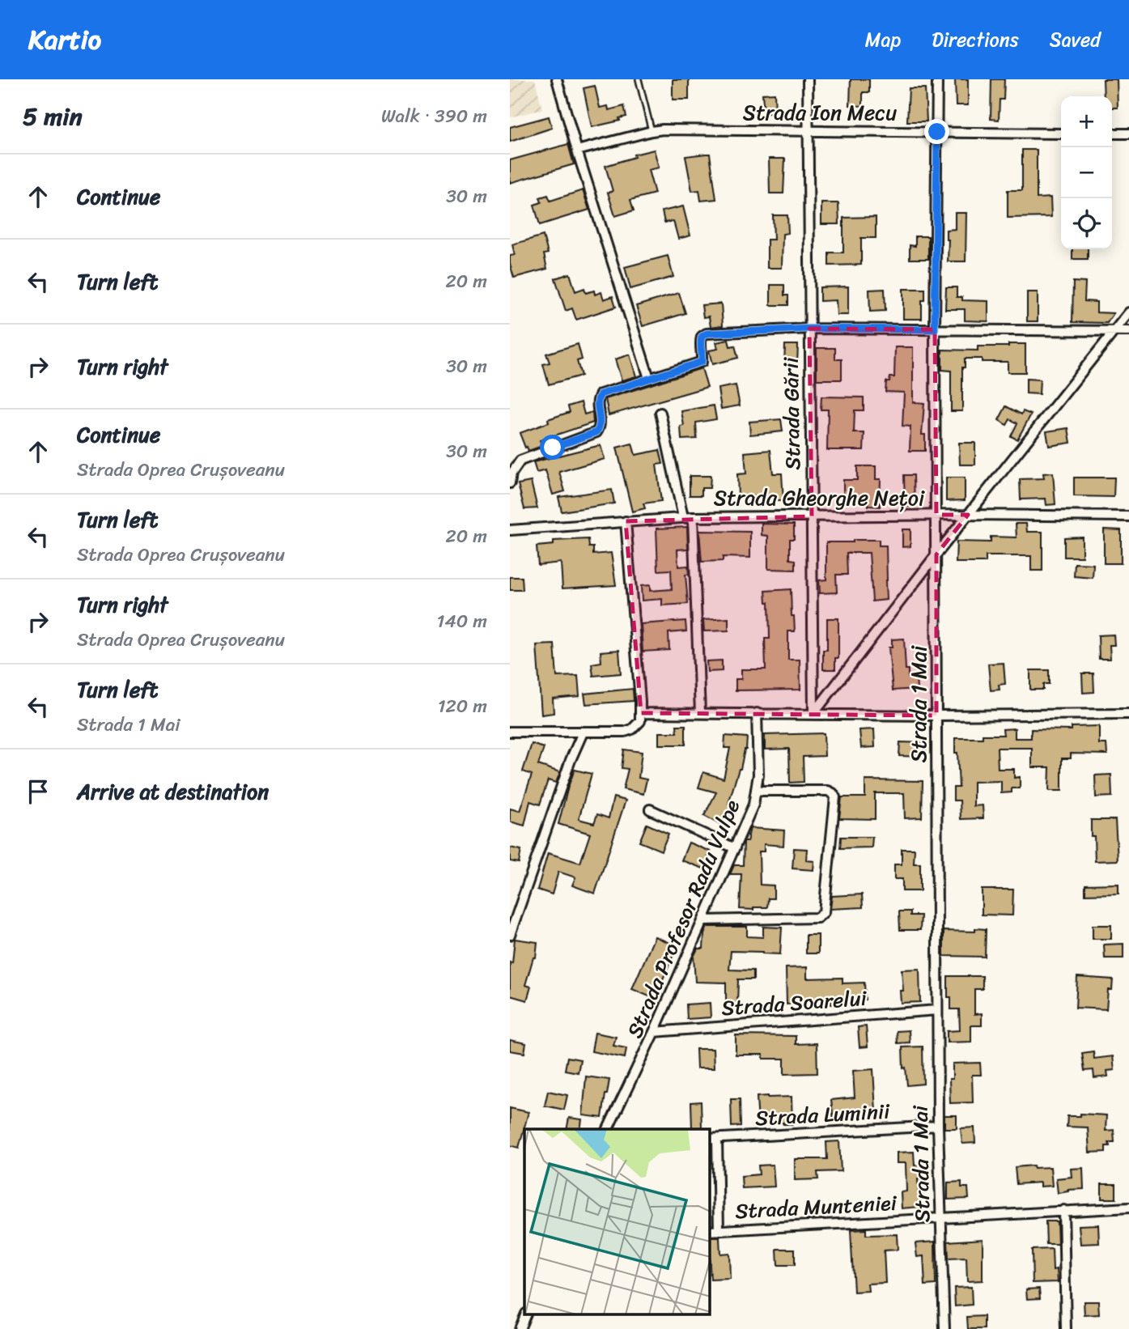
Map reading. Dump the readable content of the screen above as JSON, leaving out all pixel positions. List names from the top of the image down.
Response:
{
  "streets": {
    "street": [
      "Strada Ion Mecu",
      "Strada Gării",
      "Strada Gheorghe Nețoi",
      "Strada 1 Mai",
      "Strada Profesor Radu Vulpe",
      "Strada Soarelui",
      "Strada Luminii",
      "Strada Munteniei"
    ]
  },
  "crossings": [
    ["Strada Ion Mecu", "Strada Gării"],
    ["Strada Ion Mecu", "Strada 1 Mai"],
    ["Strada Gării", "Strada Gheorghe Nețoi"],
    ["Strada Gheorghe Nețoi", "Strada 1 Mai"],
    ["Strada 1 Mai", "Strada Soarelui"],
    ["Strada 1 Mai", "Strada Luminii"],
    ["Strada 1 Mai", "Strada Munteniei"],
    ["Strada Profesor Radu Vulpe", "Strada Soarelui"]
  ],
  "page": {
    "header": "Kartio",
    "nav": ["Map", "Directions", "Saved"],
    "heading": ["5 min", "Walk · 390 m"],
    "map_buttons": ["+", "−"],
    "list": [
      ["Continue", "30 m"],
      ["Turn left", "20 m"],
      ["Turn right", "30 m"],
      ["Continue", "Strada Oprea Crușoveanu", "30 m"],
      ["Turn left", "Strada Oprea Crușoveanu", "20 m"],
      ["Turn right", "Strada Oprea Crușoveanu", "140 m"],
      ["Turn left", "Strada 1 Mai", "120 m"],
      "Arrive at destination"
    ]
  }
}
